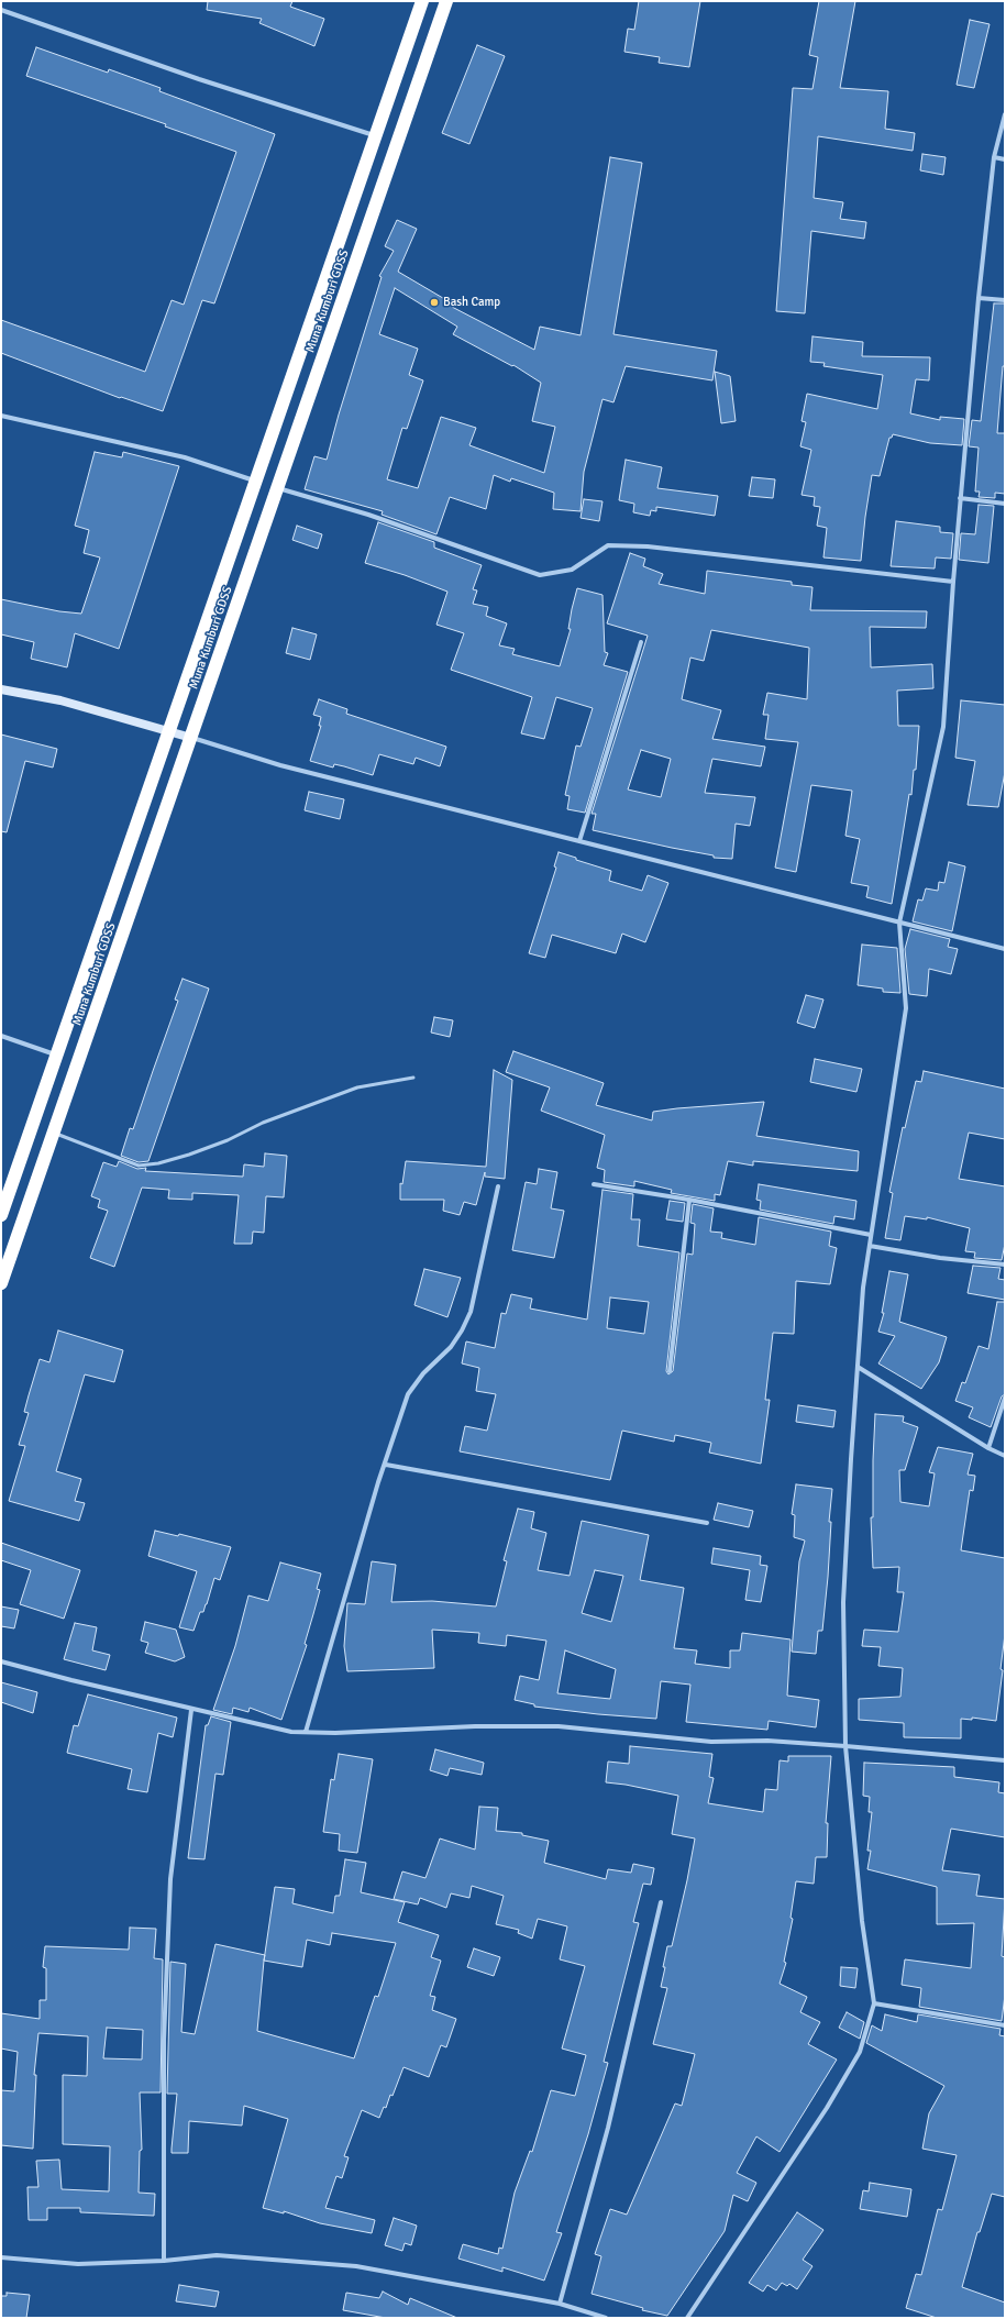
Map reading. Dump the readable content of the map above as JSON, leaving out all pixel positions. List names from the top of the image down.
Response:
{
  "streets": {
    "highway": ["Muna Kumburi GDSS"]
  },
  "places": ["Bash Camp"]
}
